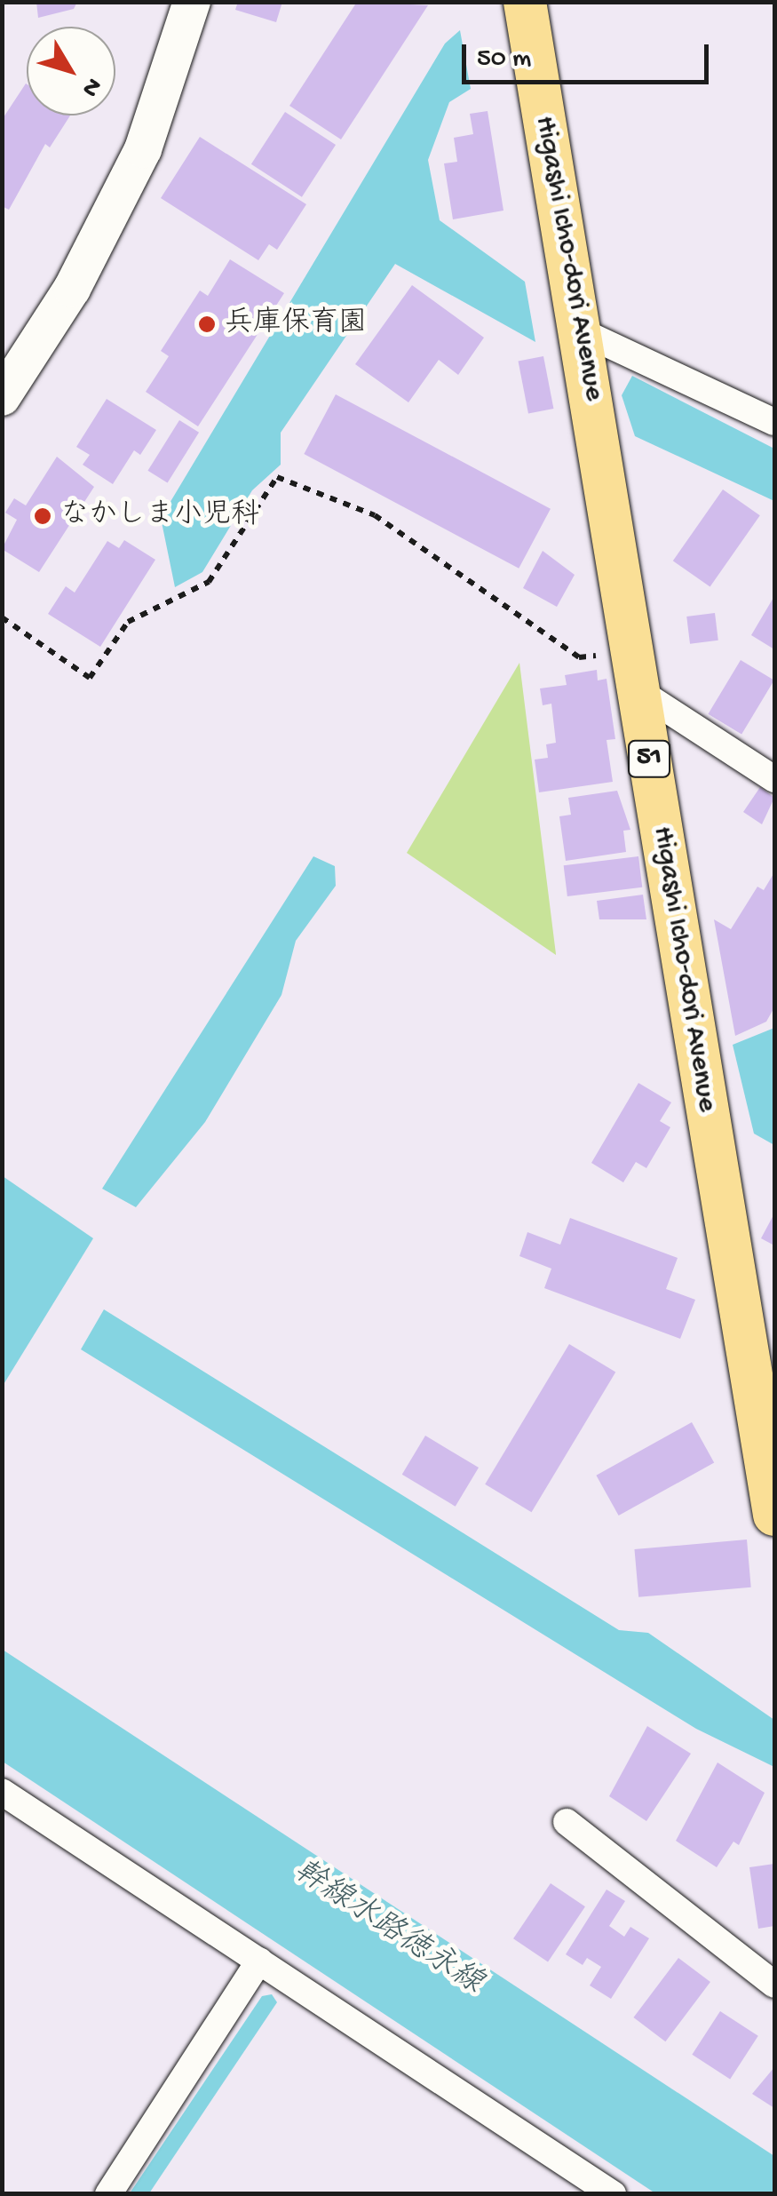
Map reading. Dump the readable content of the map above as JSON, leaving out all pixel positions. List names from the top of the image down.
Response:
{
  "streets": {
    "main road": ["Higashi Icho-dori Avenue", "51"]
  },
  "water": ["幹線水路徳永線"],
  "places": ["兵庫保育園", "なかしま小児科"],
  "scale_bar": "50 m",
  "north": "bottom right"
}
